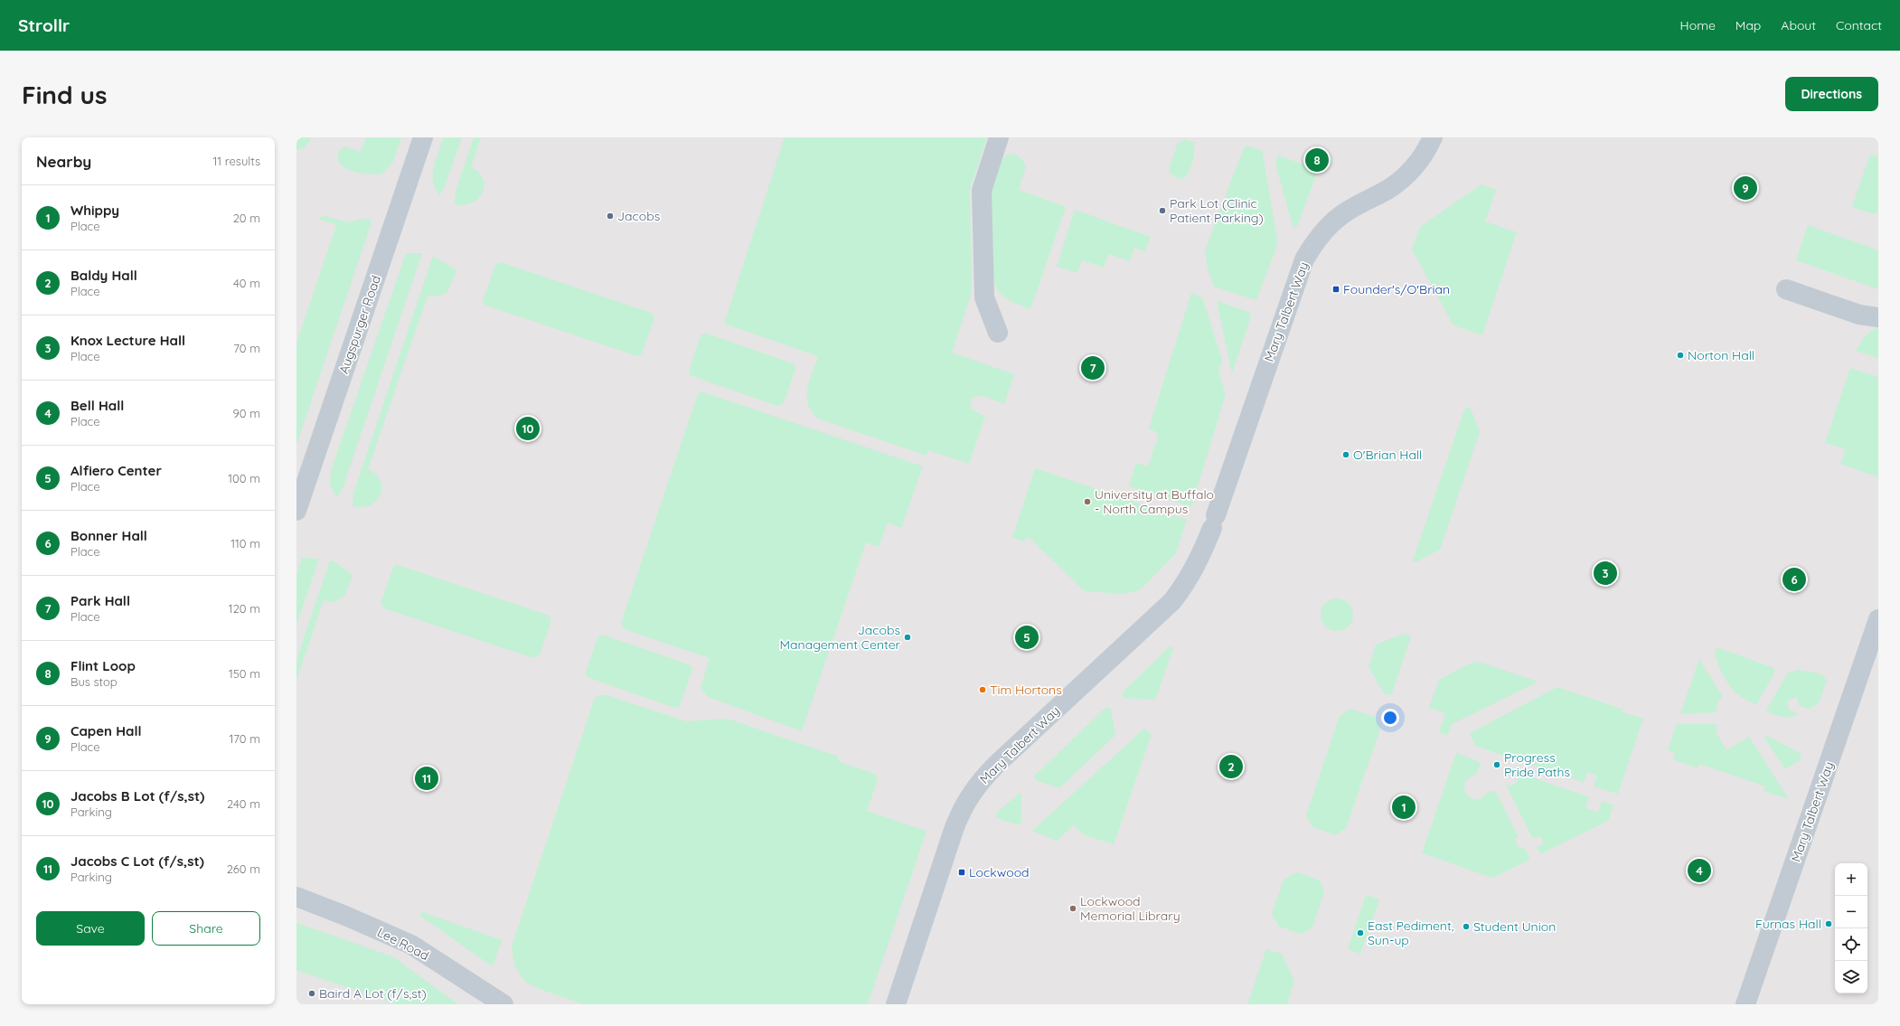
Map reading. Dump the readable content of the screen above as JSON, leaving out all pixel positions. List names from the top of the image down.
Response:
{
  "streets": {
    "street": ["Mary Talbert Way", "Augspurger Road", "Lee Road"]
  },
  "places": {
    "other": [
      "Park Lot (Clinic Patient Parking)",
      "Jacobs",
      "Norton Hall",
      "O'Brian Hall",
      "University at Buffalo - North Campus",
      "Jacobs Management Center",
      "Tim Hortons",
      "Progress Pride Paths",
      "Lockwood Memorial Library",
      "Furnas Hall",
      "Student Union",
      "East Pediment, Sun-up",
      "Baird A Lot (f/s,st)"
    ],
    "transit": ["Founder's/O'Brian", "Lockwood"]
  },
  "page": {
    "header": "Strollr",
    "nav": [
      "Home",
      "Map",
      "About",
      "Contact"
    ],
    "buttons": [
      "Directions",
      ["Save", "Share"]
    ],
    "title": "Find us",
    "heading": ["Nearby", "11 results"],
    "pins": [
      "8",
      "9",
      "7",
      "10",
      "3",
      "6",
      "5",
      "2",
      "11",
      "1",
      "4"
    ],
    "list": [
      {
        "mark": "1",
        "name": "Whippy",
        "note": "Place",
        "value": "20 m"
      },
      {
        "mark": "2",
        "name": "Baldy Hall",
        "note": "Place",
        "value": "40 m"
      },
      {
        "mark": "3",
        "name": "Knox Lecture Hall",
        "note": "Place",
        "value": "70 m"
      },
      {
        "mark": "4",
        "name": "Bell Hall",
        "note": "Place",
        "value": "90 m"
      },
      {
        "mark": "5",
        "name": "Alfiero Center",
        "note": "Place",
        "value": "100 m"
      },
      {
        "mark": "6",
        "name": "Bonner Hall",
        "note": "Place",
        "value": "110 m"
      },
      {
        "mark": "7",
        "name": "Park Hall",
        "note": "Place",
        "value": "120 m"
      },
      {
        "mark": "8",
        "name": "Flint Loop",
        "note": "Bus stop",
        "value": "150 m"
      },
      {
        "mark": "9",
        "name": "Capen Hall",
        "note": "Place",
        "value": "170 m"
      },
      {
        "mark": "10",
        "name": "Jacobs B Lot (f/s,st)",
        "note": "Parking",
        "value": "240 m"
      },
      {
        "mark": "11",
        "name": "Jacobs C Lot (f/s,st)",
        "note": "Parking",
        "value": "260 m"
      }
    ],
    "map_buttons": ["+", "−"]
  }
}
